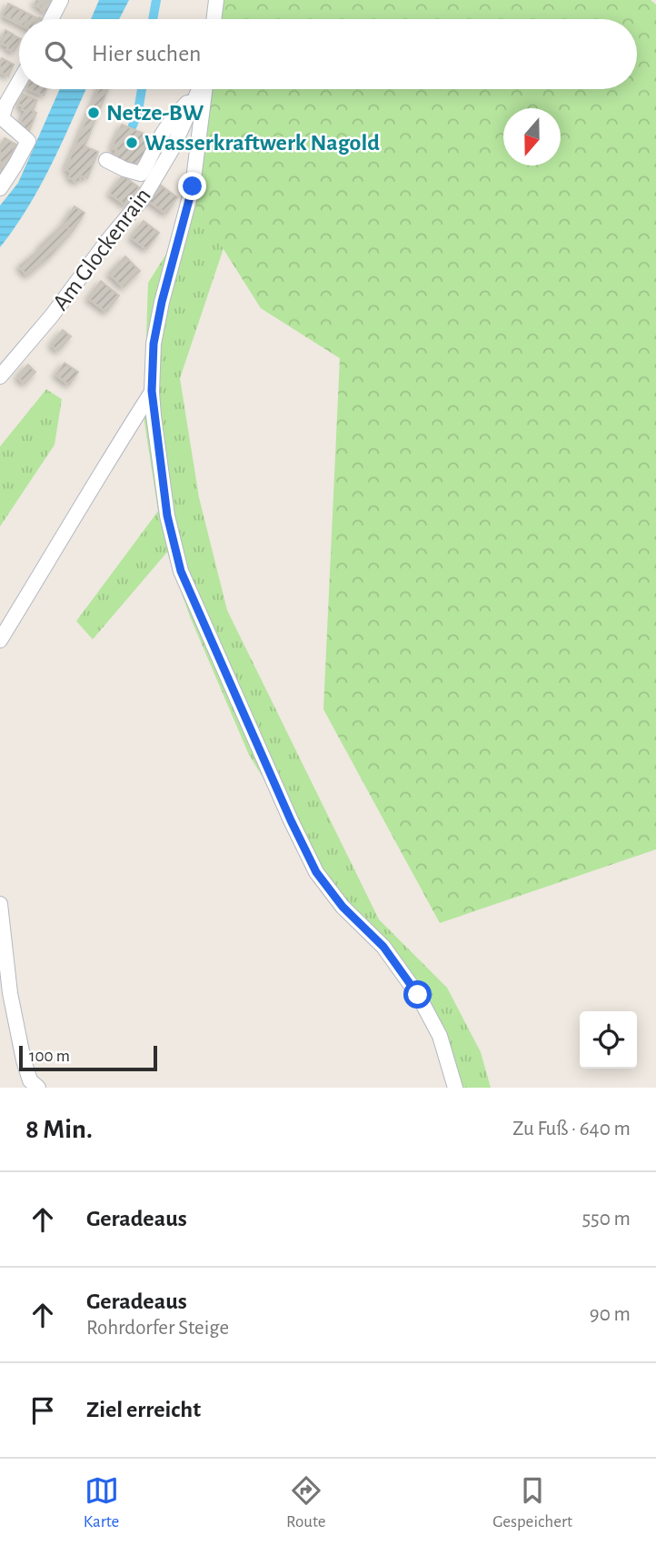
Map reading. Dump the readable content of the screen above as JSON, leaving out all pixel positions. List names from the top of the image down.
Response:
{
  "streets": {
    "street": ["Am Glockenrain"]
  },
  "places": ["Netze-BW", "Wasserkraftwerk Nagold"],
  "scale_bar": "100 m",
  "north": "bottom",
  "page": {
    "search": "Hier suchen",
    "scale": "100 m",
    "heading": ["8 Min.", "Zu Fuß · 640 m"],
    "list": [
      ["Geradeaus", "550 m"],
      ["Geradeaus", "Rohrdorfer Steige", "90 m"],
      "Ziel erreicht"
    ],
    "nav": ["Karte", "Route", "Gespeichert"]
  }
}
